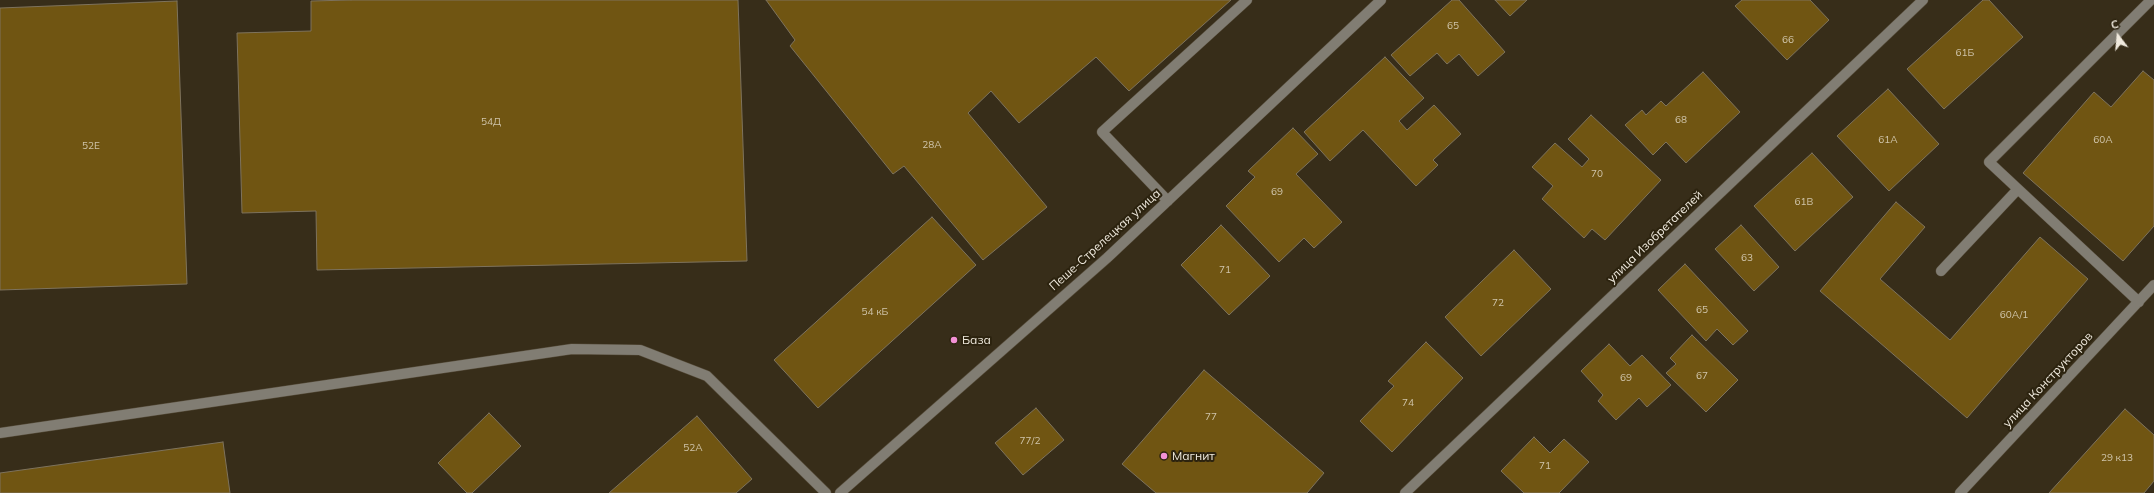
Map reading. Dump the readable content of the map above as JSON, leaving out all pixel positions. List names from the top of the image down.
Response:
{
  "streets": {
    "street": ["улица Изобретателей", "Пеше-Стрелецкая улица", "улица Конструкторов"]
  },
  "places": ["База", "Магнит"],
  "house_numbers": [
    "65",
    "66",
    "61Б",
    "68",
    "54Д",
    "61А",
    "60А",
    "28А",
    "52Е",
    "70",
    "69",
    "61В",
    "63",
    "71",
    "72",
    "65",
    "54 кБ",
    "60А/1",
    "67",
    "69",
    "74",
    "77",
    "77/2",
    "52А",
    "29 к13",
    "71"
  ],
  "north": "top"
}
